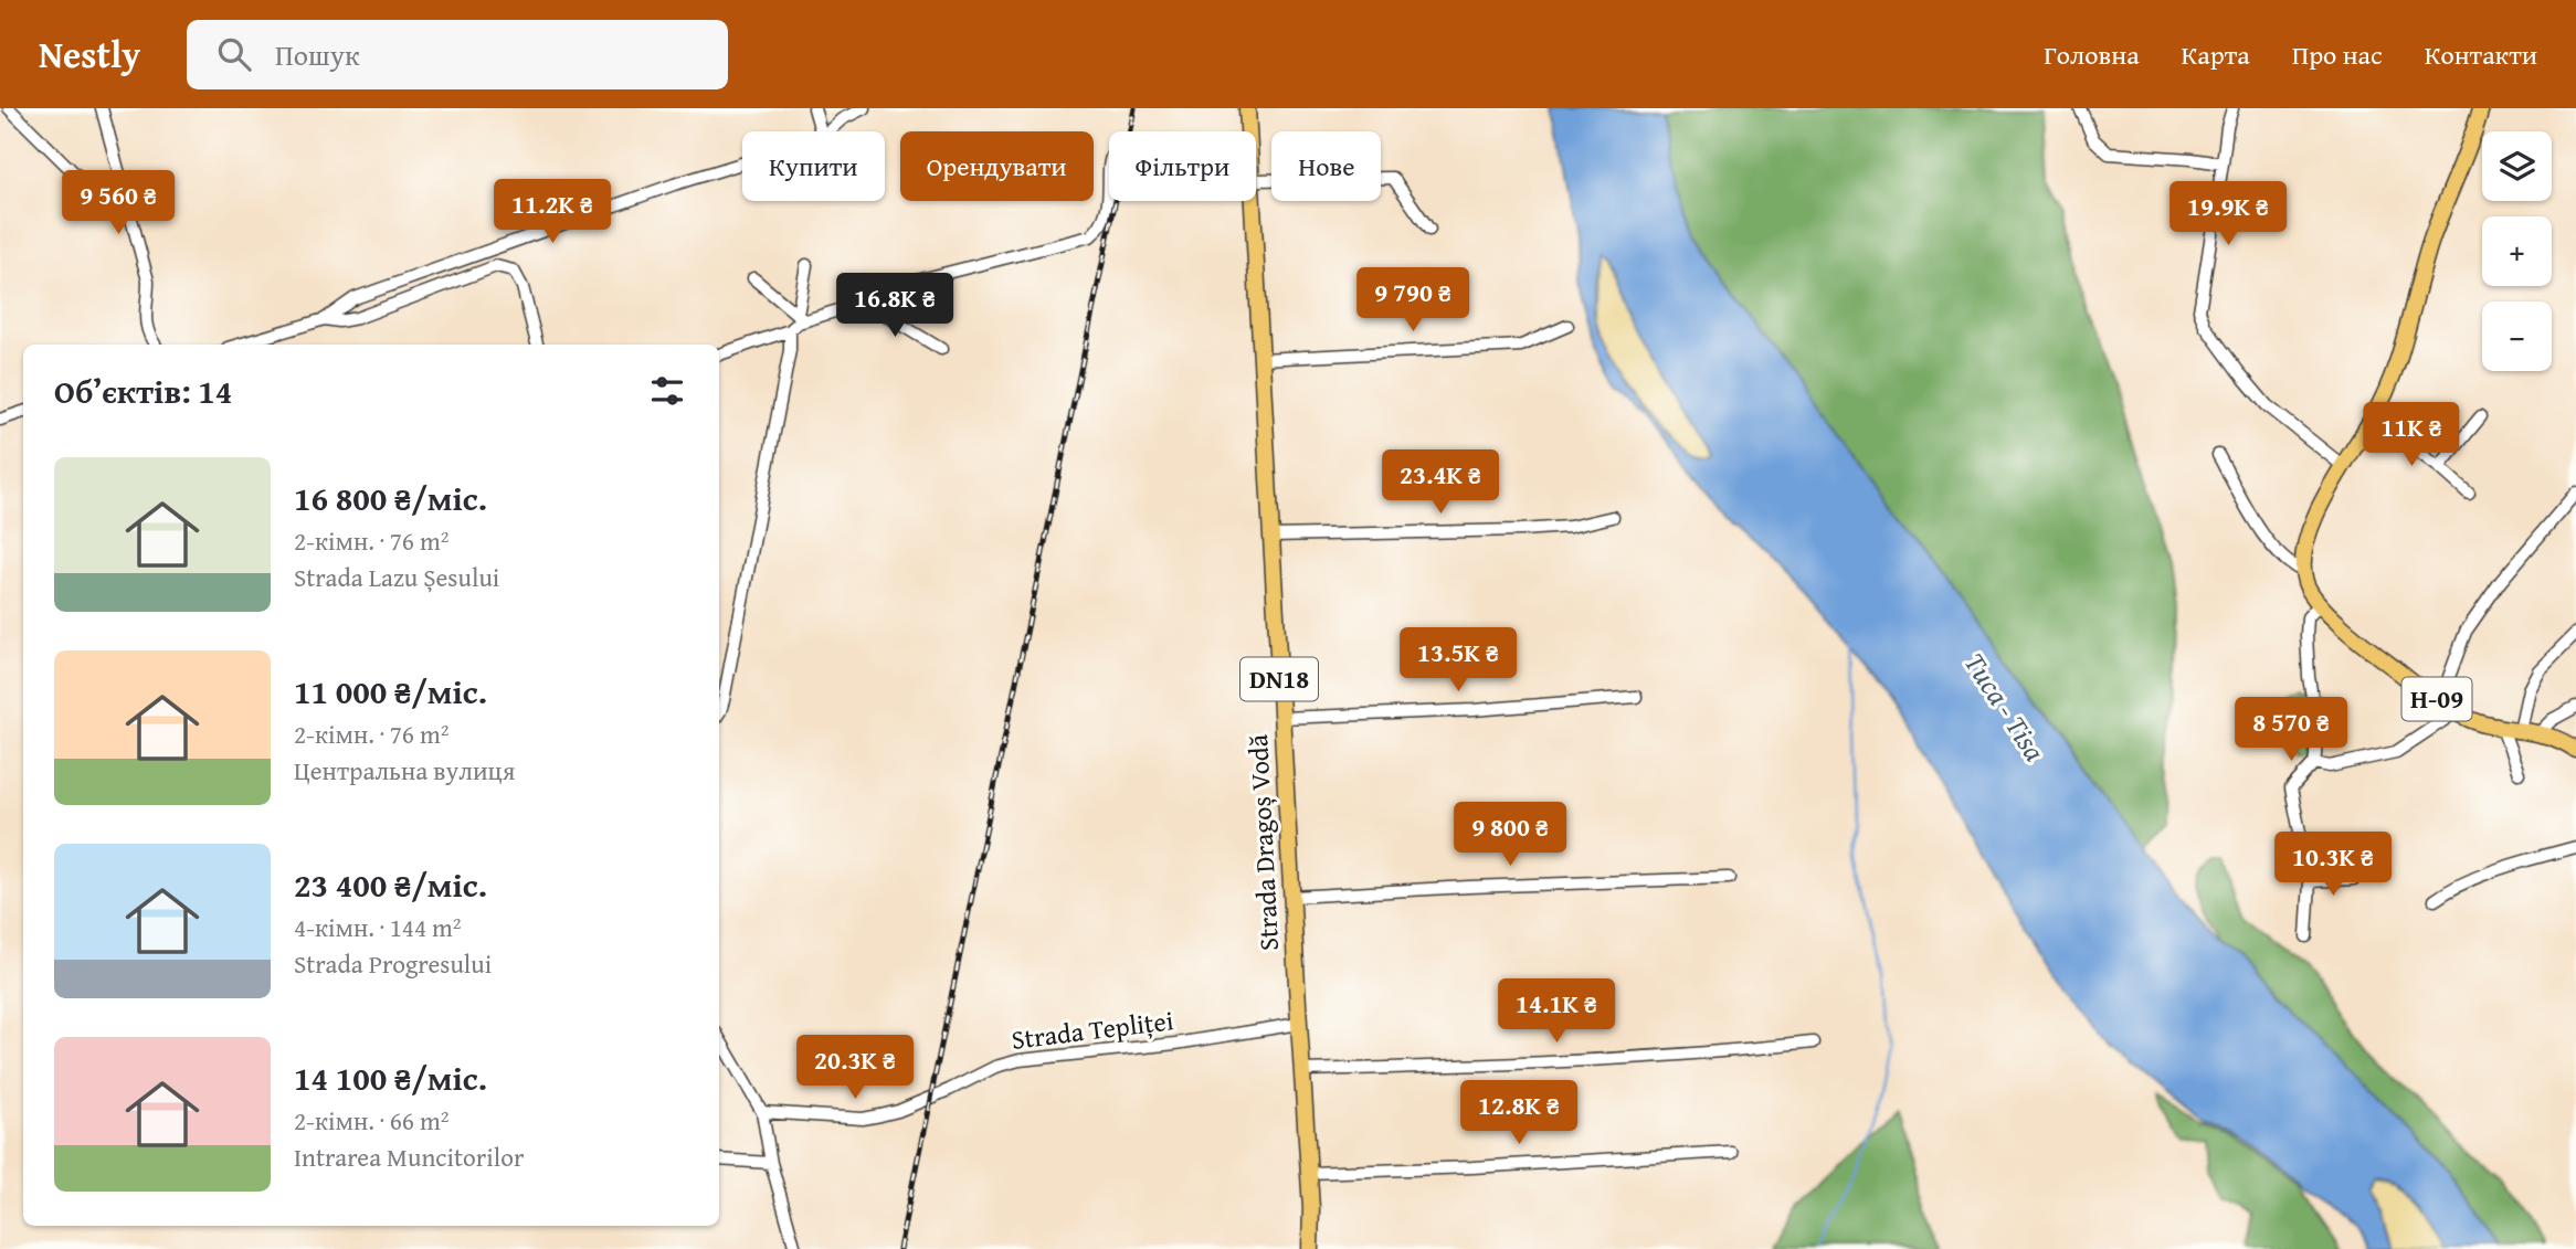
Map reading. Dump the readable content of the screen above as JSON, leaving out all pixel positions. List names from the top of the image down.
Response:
{
  "streets": {
    "main road": ["DN18", "Н-09", "Strada Dragoș Vodă"],
    "street": ["Strada Tepliței"]
  },
  "crossings": [
    ["Strada Dragoș Vodă", "Strada Tepliței"]
  ],
  "water": ["Тиса - Tisa"],
  "page": {
    "header": "Nestly",
    "search": "Пошук",
    "nav": [
      "Головна",
      "Карта",
      "Про нас",
      "Контакти"
    ],
    "map_buttons": ["+", "−"],
    "chip": [
      "Купити",
      "Орендувати",
      "Фільтри",
      "Нове"
    ],
    "price": [
      "9 560 ₴",
      "11.2K ₴",
      "19.9K ₴",
      "9 790 ₴",
      "16.8K ₴",
      "11K ₴",
      "23.4K ₴",
      "13.5K ₴",
      "8 570 ₴",
      "9 800 ₴",
      "10.3K ₴",
      "14.1K ₴",
      "20.3K ₴",
      "12.8K ₴"
    ],
    "heading": "Об’єктів: 14",
    "list": [
      {
        "name": "16 800 ₴/міс.",
        "note": "2-кімн. · 76 m² · Strada Lazu Șesului"
      },
      {
        "name": "11 000 ₴/міс.",
        "note": "2-кімн. · 76 m² · Центральна вулиця"
      },
      {
        "name": "23 400 ₴/міс.",
        "note": "4-кімн. · 144 m² · Strada Progresului"
      },
      {
        "name": "14 100 ₴/міс.",
        "note": "2-кімн. · 66 m² · Intrarea Muncitorilor"
      }
    ]
  }
}
